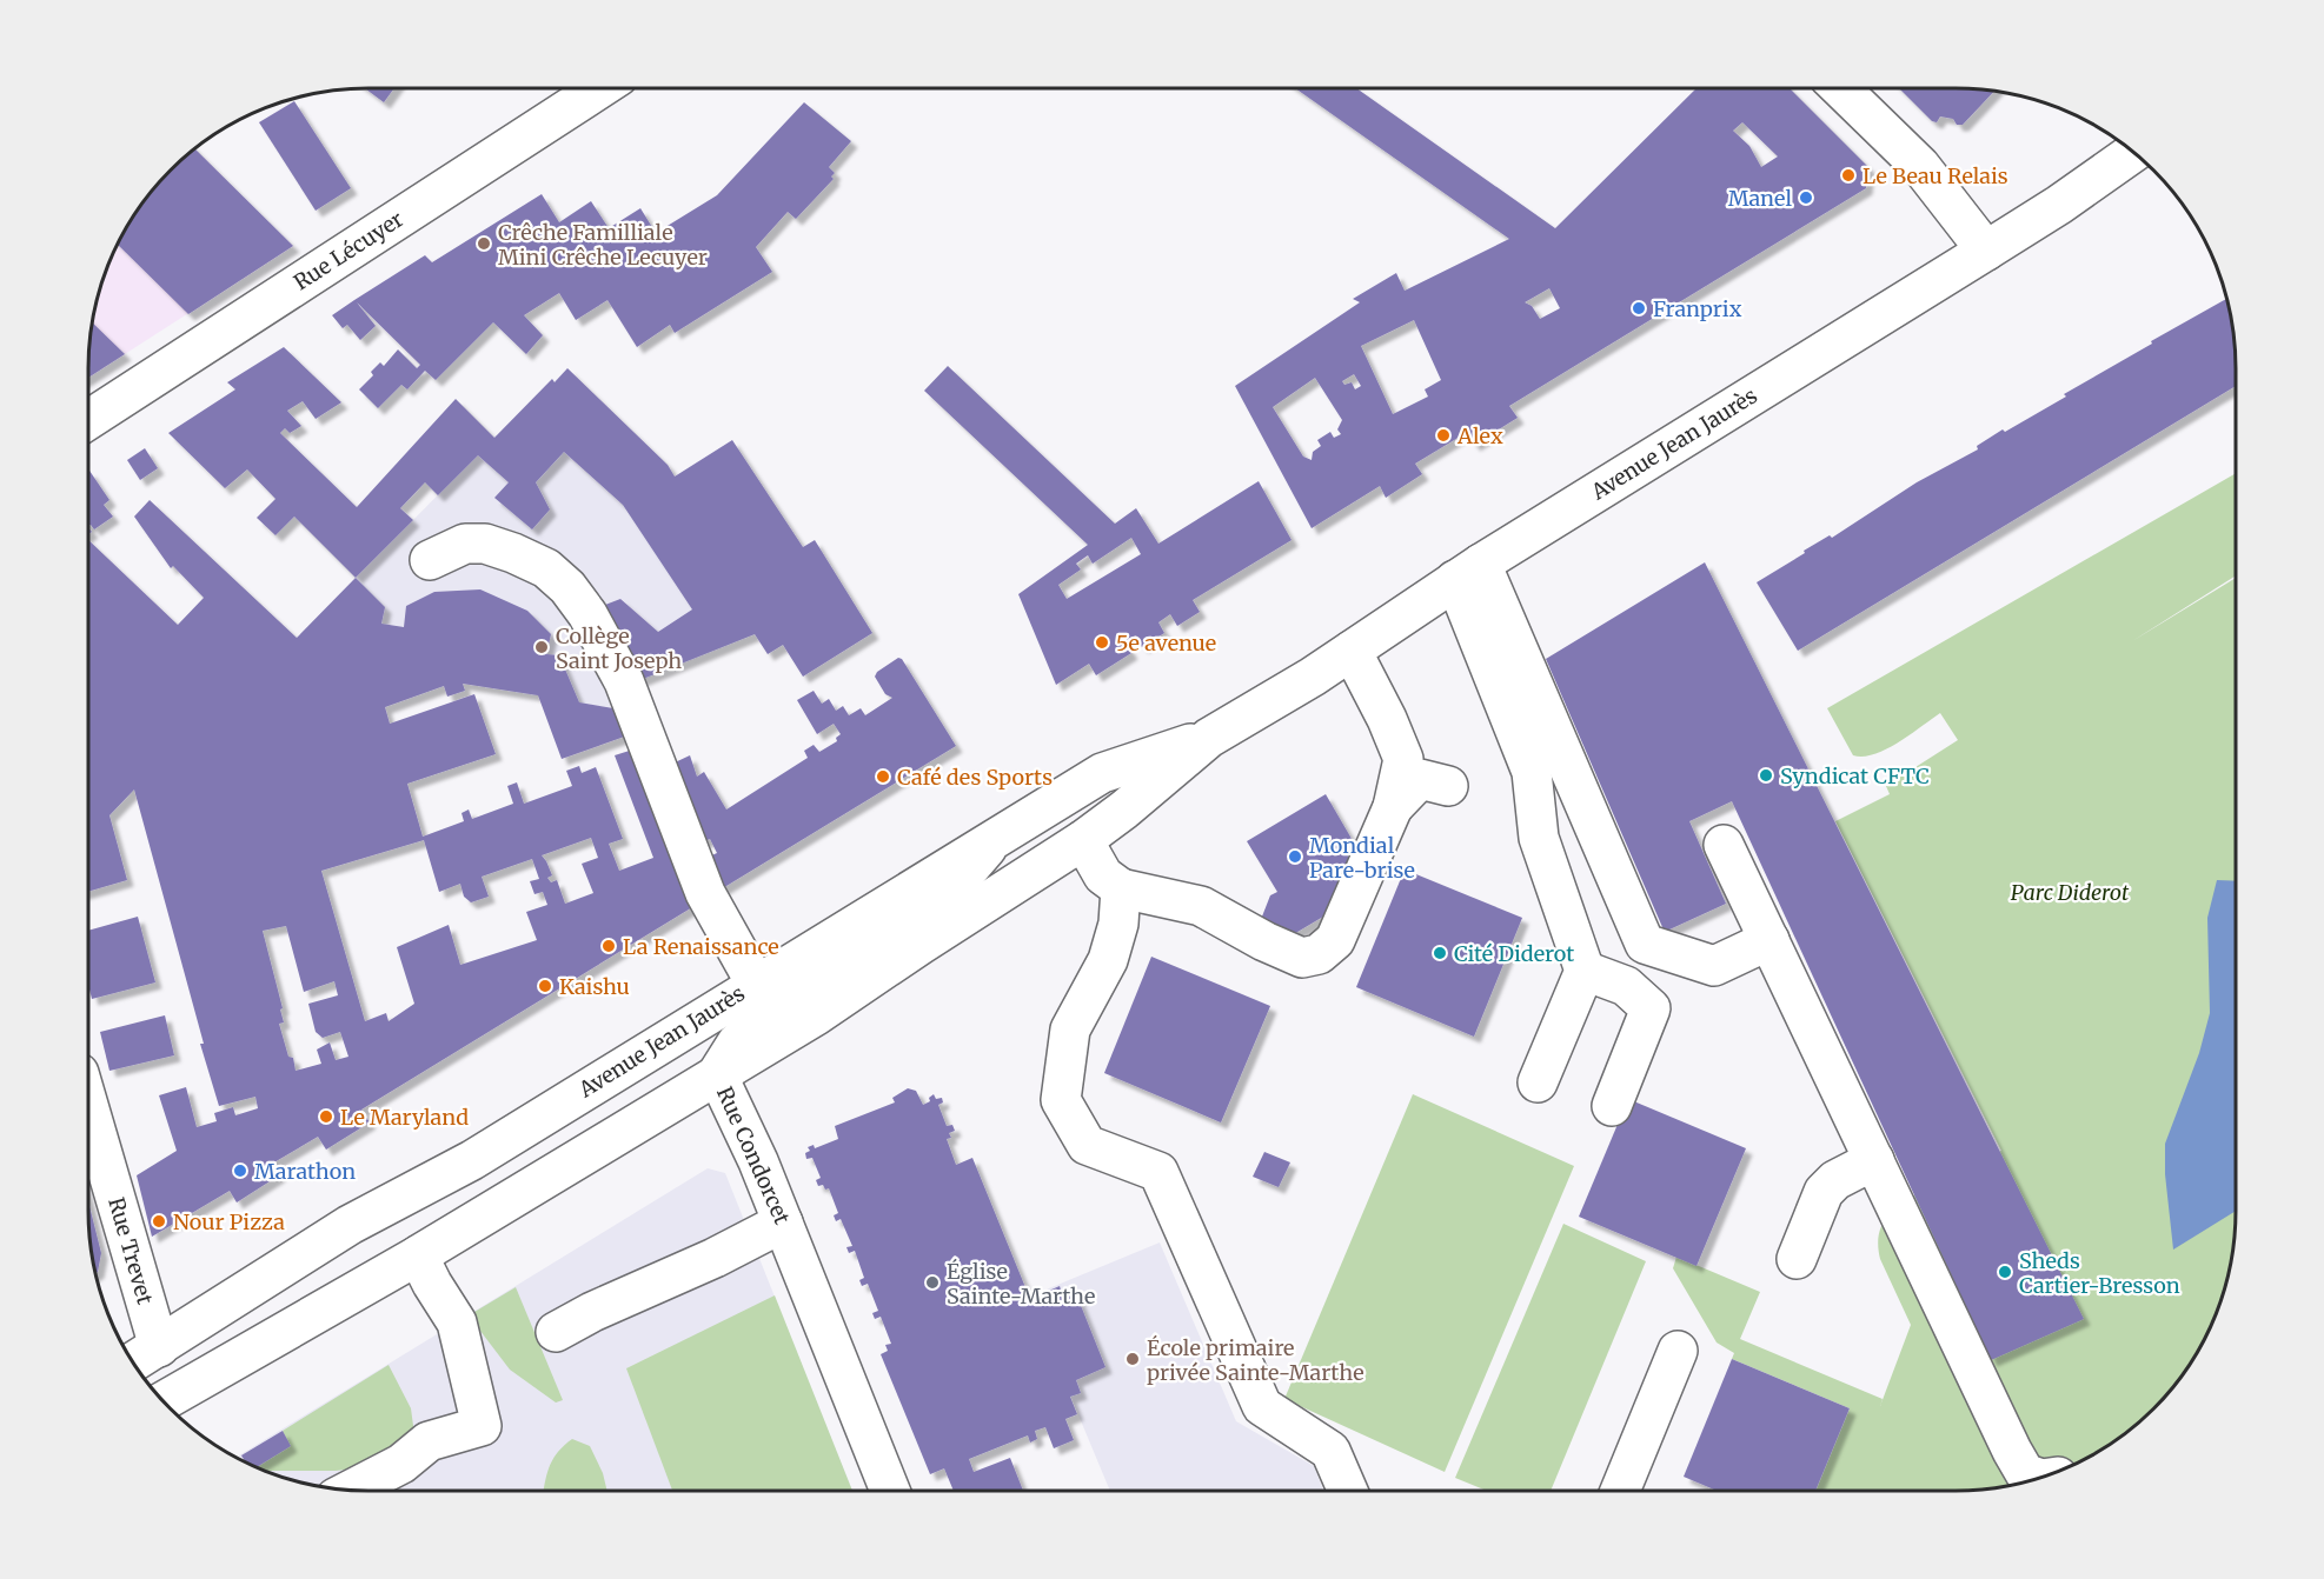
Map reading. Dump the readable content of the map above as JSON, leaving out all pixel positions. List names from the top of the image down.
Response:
{
  "streets": {
    "main road": [
      "Rue Lécuyer",
      "Avenue Jean Jaurès",
      "Rue Condorcet",
      "Rue Trevet"
    ]
  },
  "crossings": [
    ["Avenue Jean Jaurès", "Rue Condorcet"],
    ["Avenue Jean Jaurès", "Rue Trevet"]
  ],
  "parks": ["Parc Diderot"],
  "places": [
    "Le Beau Relais",
    "Manel",
    "Crêche Familliale Mini Crêche Lecuyer",
    "Franprix",
    "Alex",
    "5e avenue",
    "Collège Saint Joseph",
    "Syndicat CFTC",
    "Café des Sports",
    "Mondial Pare-brise",
    "La Renaissance",
    "Cité Diderot",
    "Kaishu",
    "Le Maryland",
    "Marathon",
    "Nour Pizza",
    "Sheds Cartier-Bresson",
    "Église Sainte-Marthe",
    "École primaire privée Sainte-Marthe"
  ]
}
